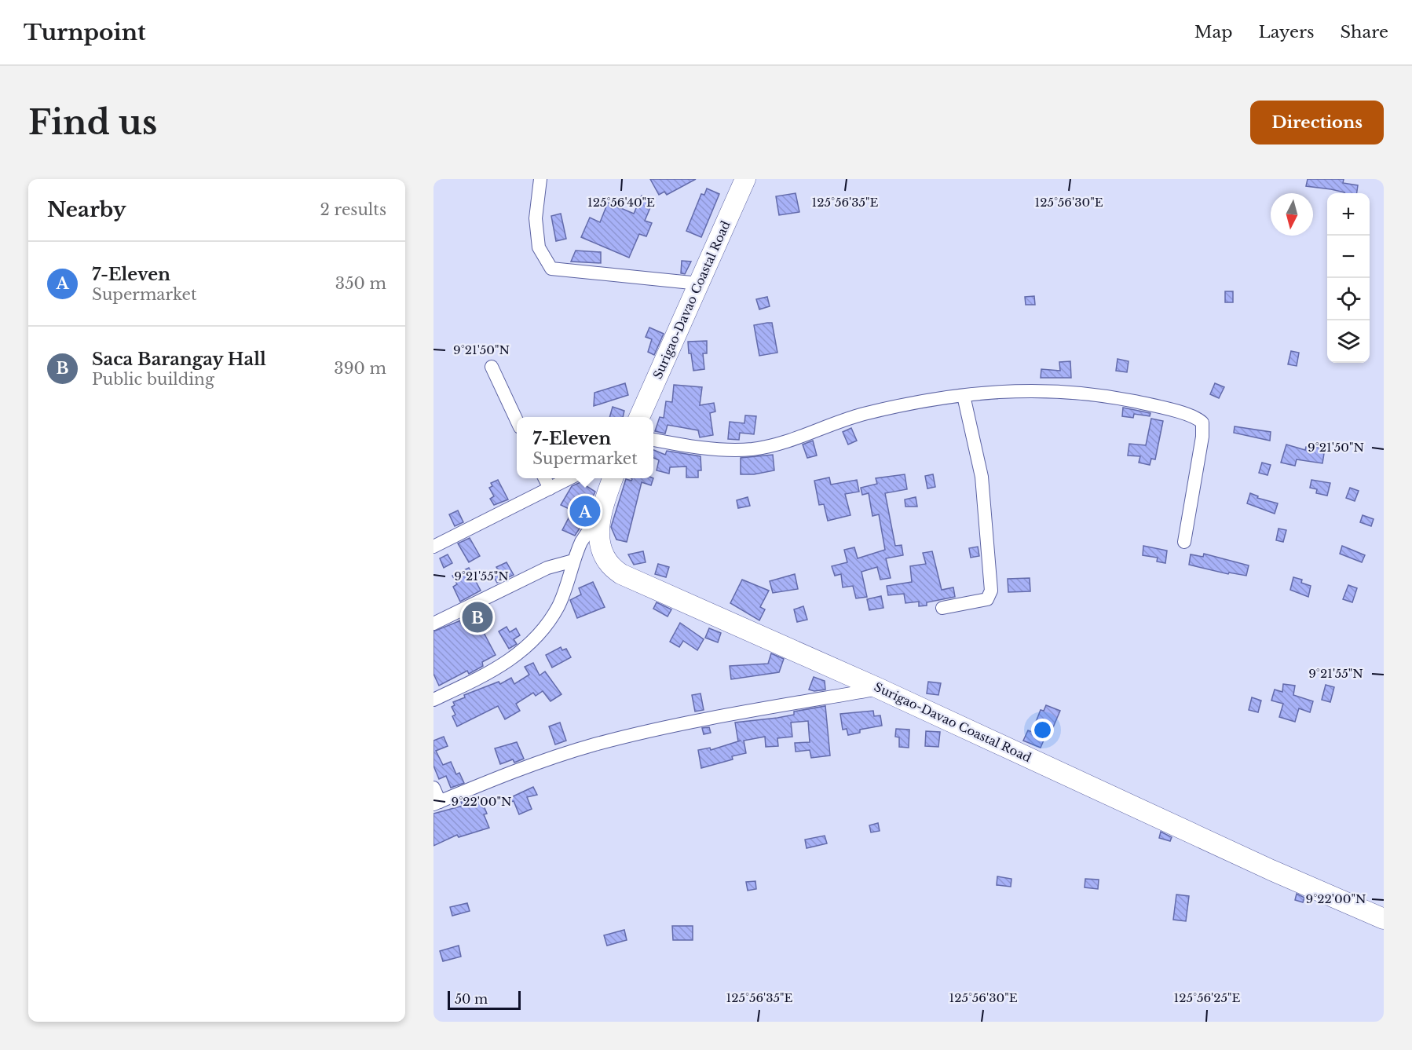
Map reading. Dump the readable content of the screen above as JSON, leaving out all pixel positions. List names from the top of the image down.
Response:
{
  "streets": {
    "highway": ["Surigao-Davao Coastal Road"]
  },
  "scale_bar": "50 m",
  "north": "bottom",
  "page": {
    "header": "Turnpoint",
    "nav": ["Map", "Layers", "Share"],
    "buttons": "Directions",
    "title": "Find us",
    "heading": ["Nearby", "2 results"],
    "map_buttons": ["+", "−"],
    "list": [
      {
        "mark": "A",
        "name": "7-Eleven",
        "note": "Supermarket",
        "value": "350 m"
      },
      {
        "mark": "B",
        "name": "Saca Barangay Hall",
        "note": "Public building",
        "value": "390 m"
      }
    ],
    "popup": ["7-Eleven", "Supermarket"],
    "pins": ["A", "B"],
    "scale": "50 m"
  },
  "coordinates": [
    "125°56'40\"E",
    "125°56'35\"E",
    "125°56'30\"E",
    "9°21'50\"N",
    "9°21'55\"N",
    "9°22'00\"N",
    "125°56'25\"E"
  ]
}
